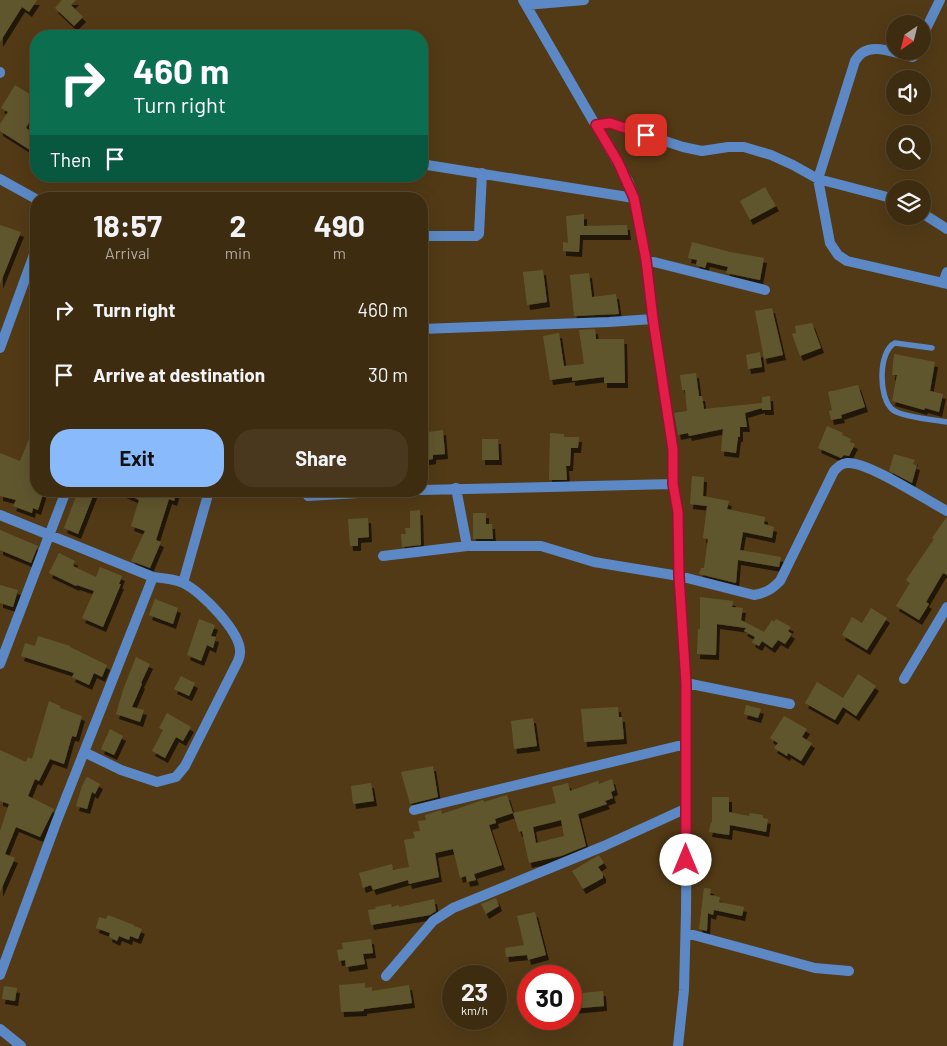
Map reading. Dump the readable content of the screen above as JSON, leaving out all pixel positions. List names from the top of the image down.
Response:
{
  "north": "bottom left",
  "page": {
    "turn": ["460 m", "Turn right"],
    "then": "Then",
    "eta": [
      "18:57",
      "Arrival",
      "2",
      "min",
      "490",
      "m"
    ],
    "list": [
      {
        "name": "Turn right",
        "value": "460 m"
      },
      {
        "name": "Arrive at destination",
        "value": "30 m"
      }
    ],
    "buttons": ["Exit", "Share"],
    "speed": "23 km/h",
    "limit": "30"
  }
}
